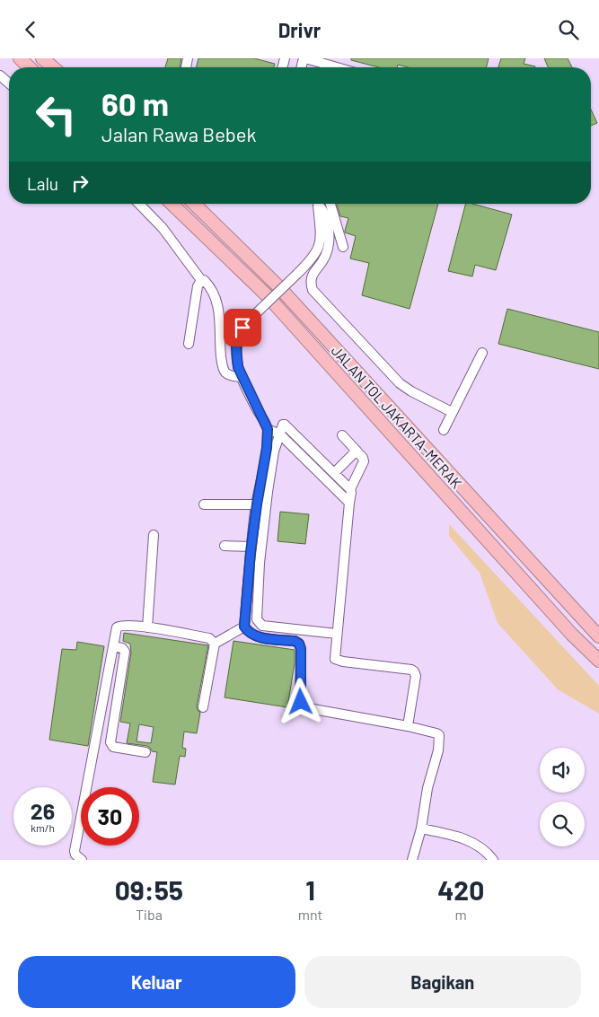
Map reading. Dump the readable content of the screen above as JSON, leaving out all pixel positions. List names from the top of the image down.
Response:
{
  "streets": {
    "highway": ["JALAN TOL JAKARTA–MERAK"]
  },
  "page": {
    "header": "Drivr",
    "turn": ["60 m", "Jalan Rawa Bebek"],
    "then": "Lalu",
    "speed": "26 km/h",
    "limit": "30",
    "eta": [
      "09:55",
      "Tiba",
      "1",
      "mnt",
      "420",
      "m"
    ],
    "buttons": ["Keluar", "Bagikan"]
  }
}
